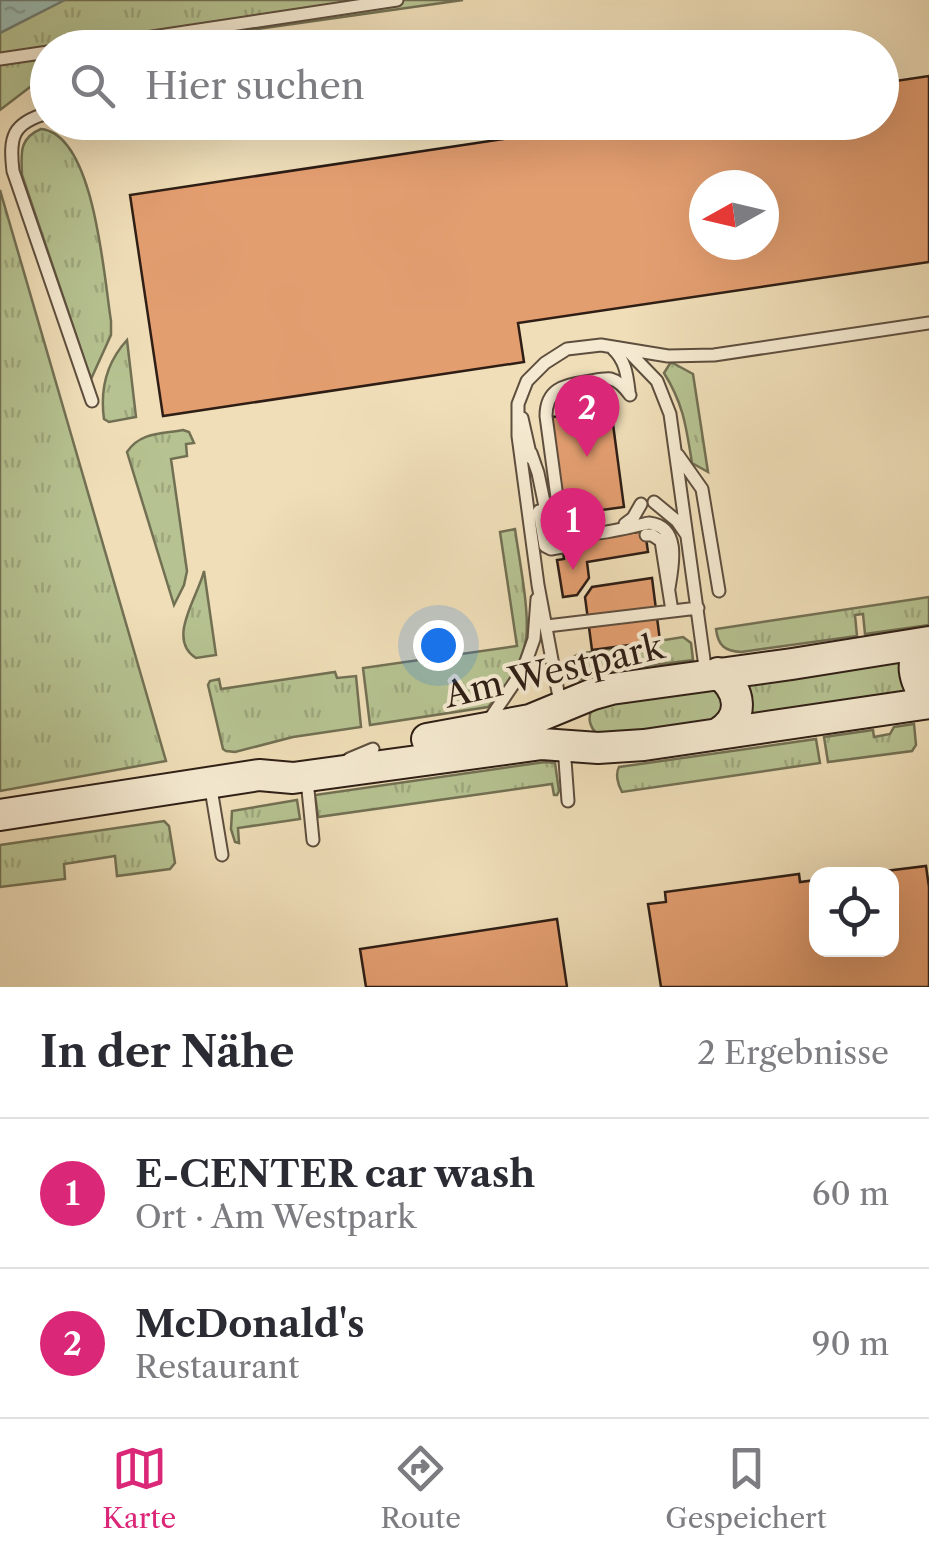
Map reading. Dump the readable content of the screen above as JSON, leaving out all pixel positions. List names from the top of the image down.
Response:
{
  "streets": {
    "main road": ["Am Westpark"]
  },
  "north": "left",
  "page": {
    "search": "Hier suchen",
    "pins": ["2", "1"],
    "heading": ["In der Nähe", "2 Ergebnisse"],
    "list": [
      {
        "mark": "1",
        "name": "E-CENTER car wash",
        "note": "Ort · Am Westpark",
        "value": "60 m"
      },
      {
        "mark": "2",
        "name": "McDonald's",
        "note": "Restaurant",
        "value": "90 m"
      }
    ],
    "nav": ["Karte", "Route", "Gespeichert"]
  }
}
